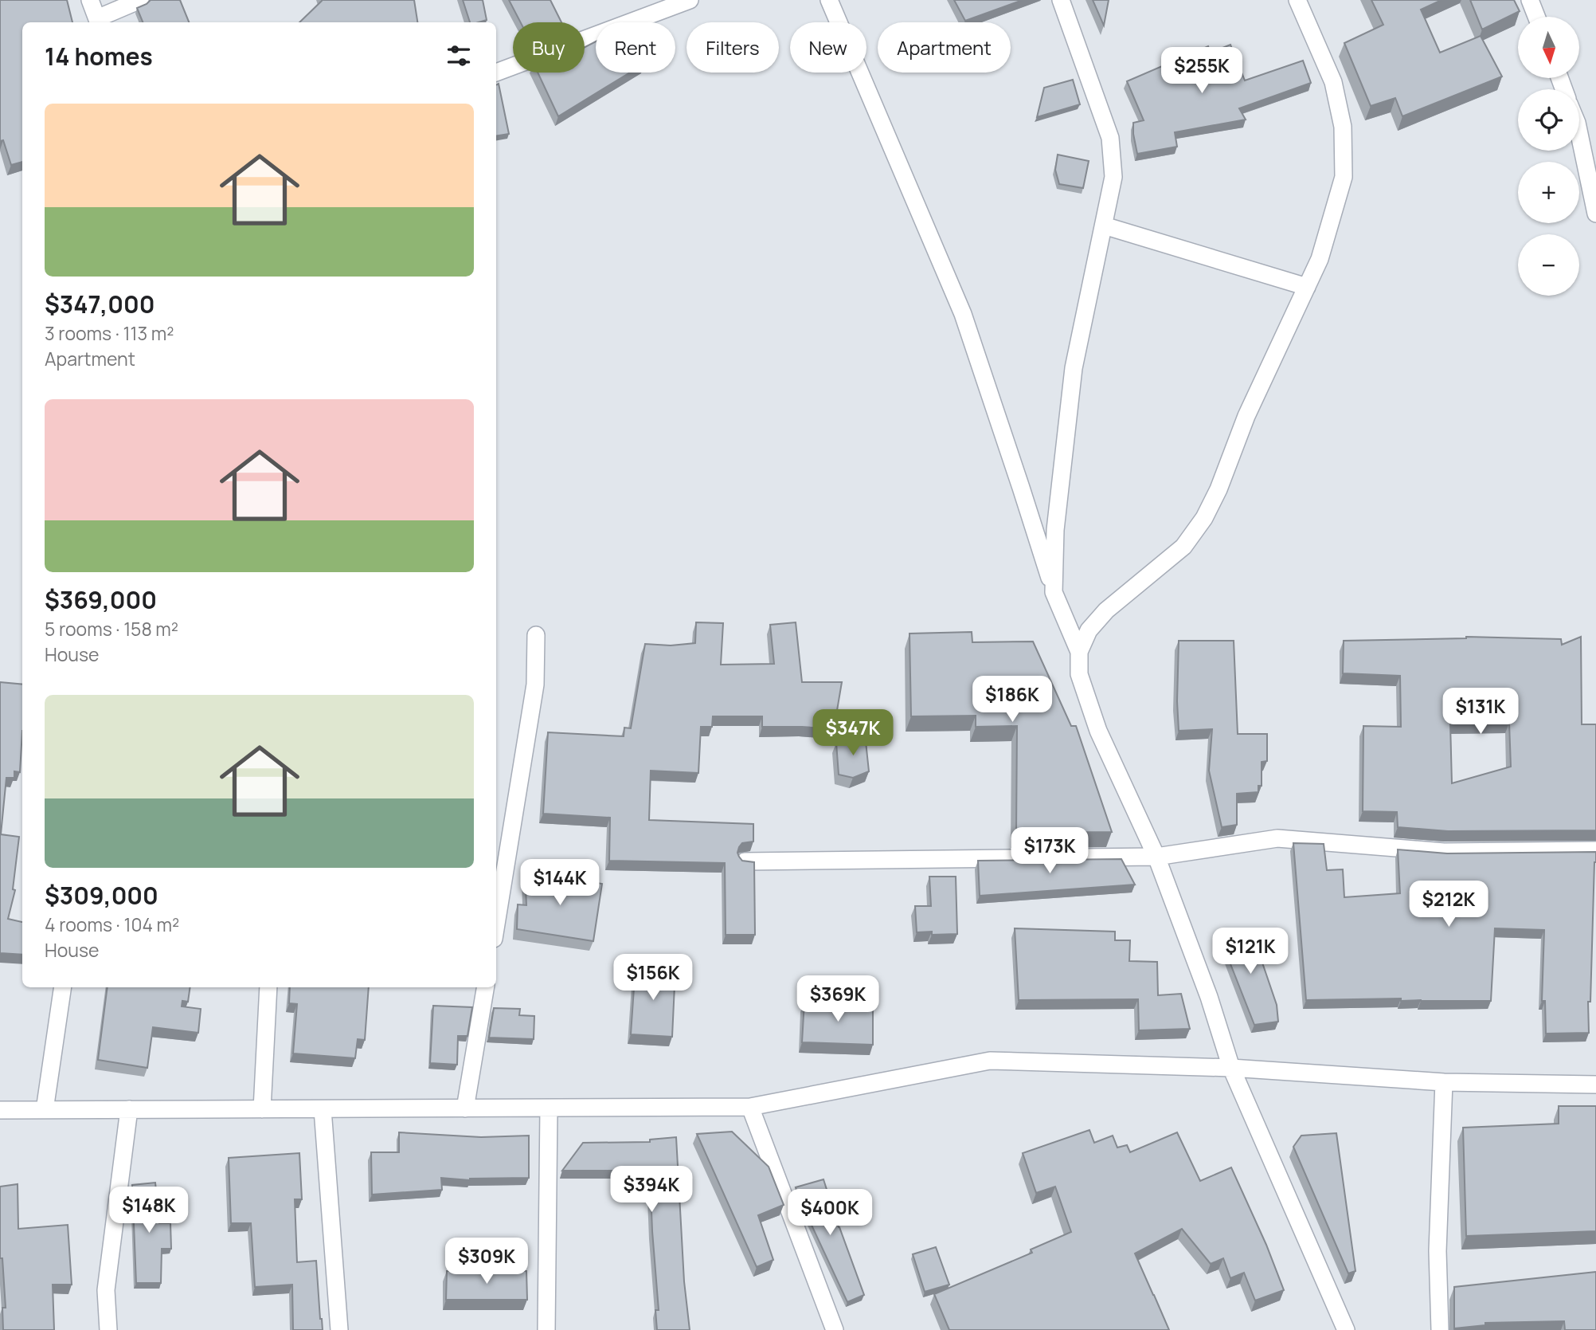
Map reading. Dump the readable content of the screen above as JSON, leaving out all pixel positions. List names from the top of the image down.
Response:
{
  "north": "bottom",
  "page": {
    "map_buttons": ["+", "−"],
    "chip": [
      "Buy",
      "Rent",
      "Filters",
      "New",
      "Apartment"
    ],
    "heading": "14 homes",
    "price": [
      "$255K",
      "$186K",
      "$131K",
      "$347K",
      "$173K",
      "$144K",
      "$212K",
      "$121K",
      "$156K",
      "$369K",
      "$394K",
      "$148K",
      "$400K",
      "$309K"
    ],
    "list": [
      {
        "name": "$347,000",
        "note": "3 rooms · 113 m² · Apartment"
      },
      {
        "name": "$369,000",
        "note": "5 rooms · 158 m² · House"
      },
      {
        "name": "$309,000",
        "note": "4 rooms · 104 m² · House"
      }
    ]
  }
}
